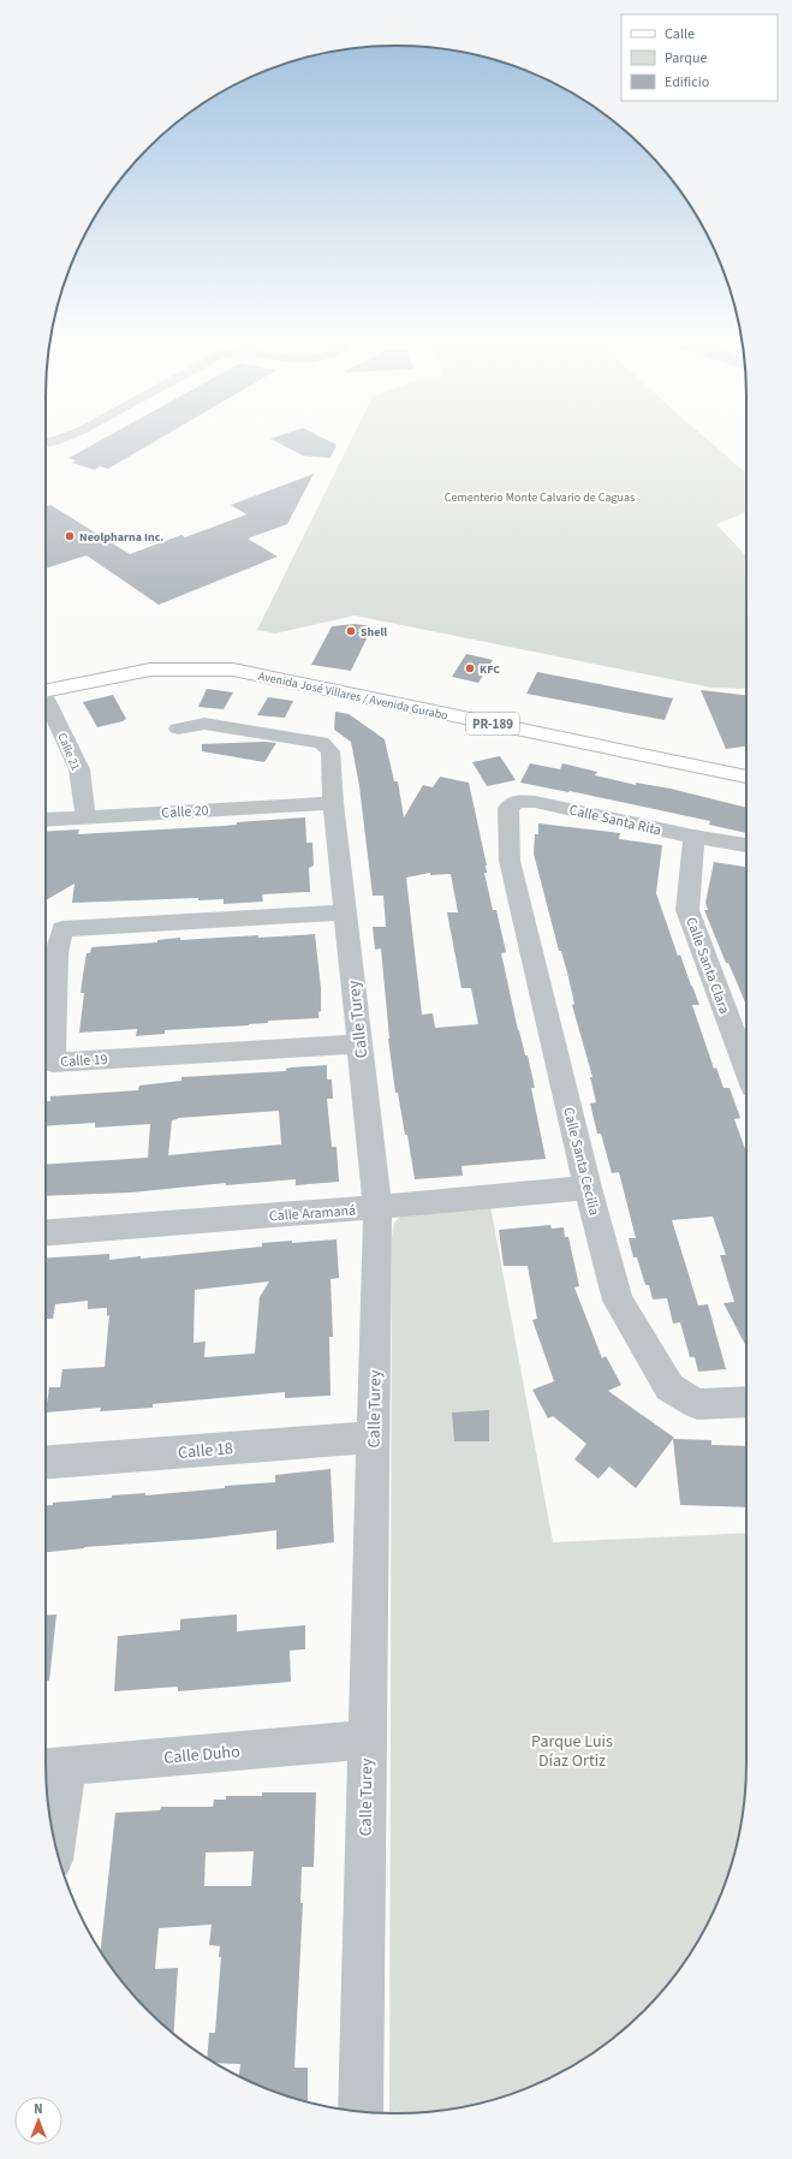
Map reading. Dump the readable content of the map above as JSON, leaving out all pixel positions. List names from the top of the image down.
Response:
{
  "streets": {
    "main road": ["Avenida José Villares / Avenida Gurabo", "PR-189"],
    "street": [
      "Calle 21",
      "Calle 20",
      "Calle Santa Rita",
      "Calle Santa Clara",
      "Calle Turey",
      "Calle 19",
      "Calle Santa Cecilia",
      "Calle Aramaná",
      "Calle 18",
      "Calle Duho"
    ]
  },
  "crossings": [
    ["Calle 21", "Calle 20"],
    ["Calle 20", "Calle Turey"],
    ["Calle Santa Rita", "Calle Santa Clara"],
    ["Calle Santa Rita", "Calle Santa Cecilia"],
    ["Calle Turey", "Calle 19"],
    ["Calle Turey", "Calle Aramaná"],
    ["Calle Turey", "Calle 18"],
    ["Calle Turey", "Calle Duho"],
    ["Calle Santa Cecilia", "Calle Aramaná"]
  ],
  "parks": ["Cementerio Monte Calvario de Caguas", "Parque Luis Díaz Ortiz"],
  "places": ["Neolpharna Inc.", "Shell", "KFC"],
  "legend": ["Calle", "Parque", "Edificio"],
  "north": "top"
}
